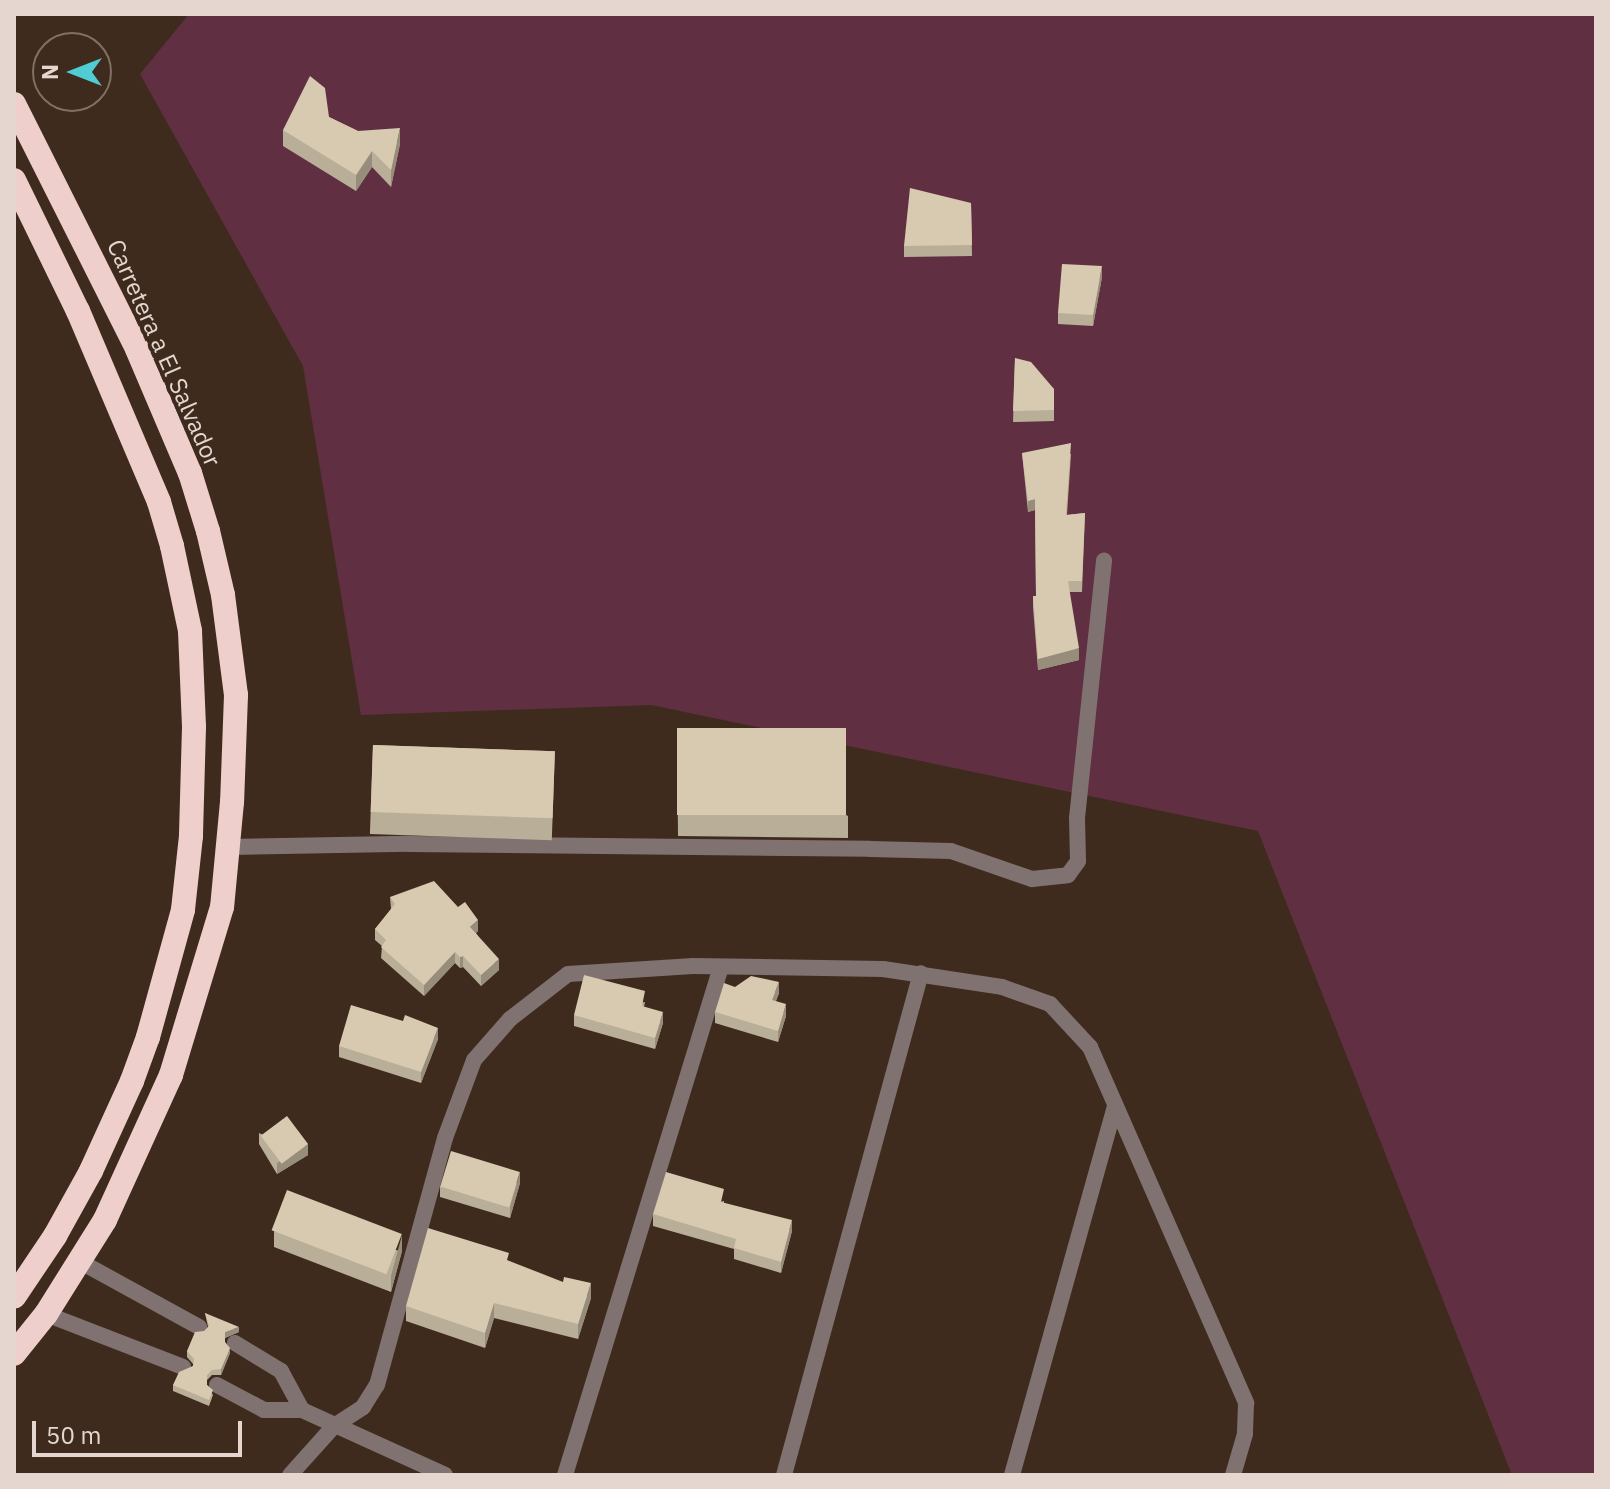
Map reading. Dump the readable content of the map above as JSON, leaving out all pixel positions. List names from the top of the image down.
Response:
{
  "streets": {
    "highway": ["Carretera a El Salvador"]
  },
  "scale_bar": "50 m",
  "north": "left"
}
